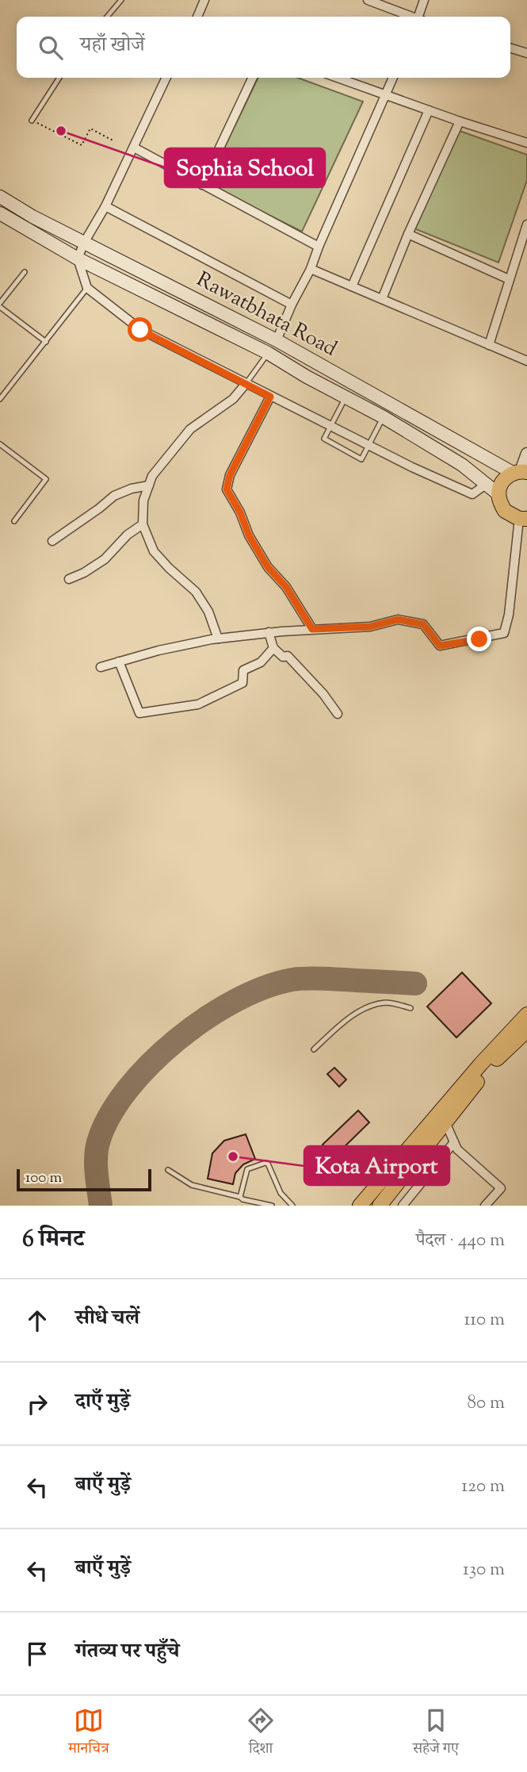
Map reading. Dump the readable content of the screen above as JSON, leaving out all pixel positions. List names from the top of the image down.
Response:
{
  "streets": {
    "main road": ["Rawatbhata Road"]
  },
  "places": ["Sophia School", "Kota Airport"],
  "scale_bar": "100 m",
  "page": {
    "search": "यहाँ खोजें",
    "scale": "100 m",
    "heading": ["6 मिनट", "पैदल · 440 m"],
    "list": [
      ["सीधे चलें", "110 m"],
      ["दाएँ मुड़ें", "80 m"],
      ["बाएँ मुड़ें", "120 m"],
      ["बाएँ मुड़ें", "130 m"],
      "गंतव्य पर पहुँचे"
    ],
    "nav": ["मानचित्र", "दिशा", "सहेजे गए"]
  }
}
